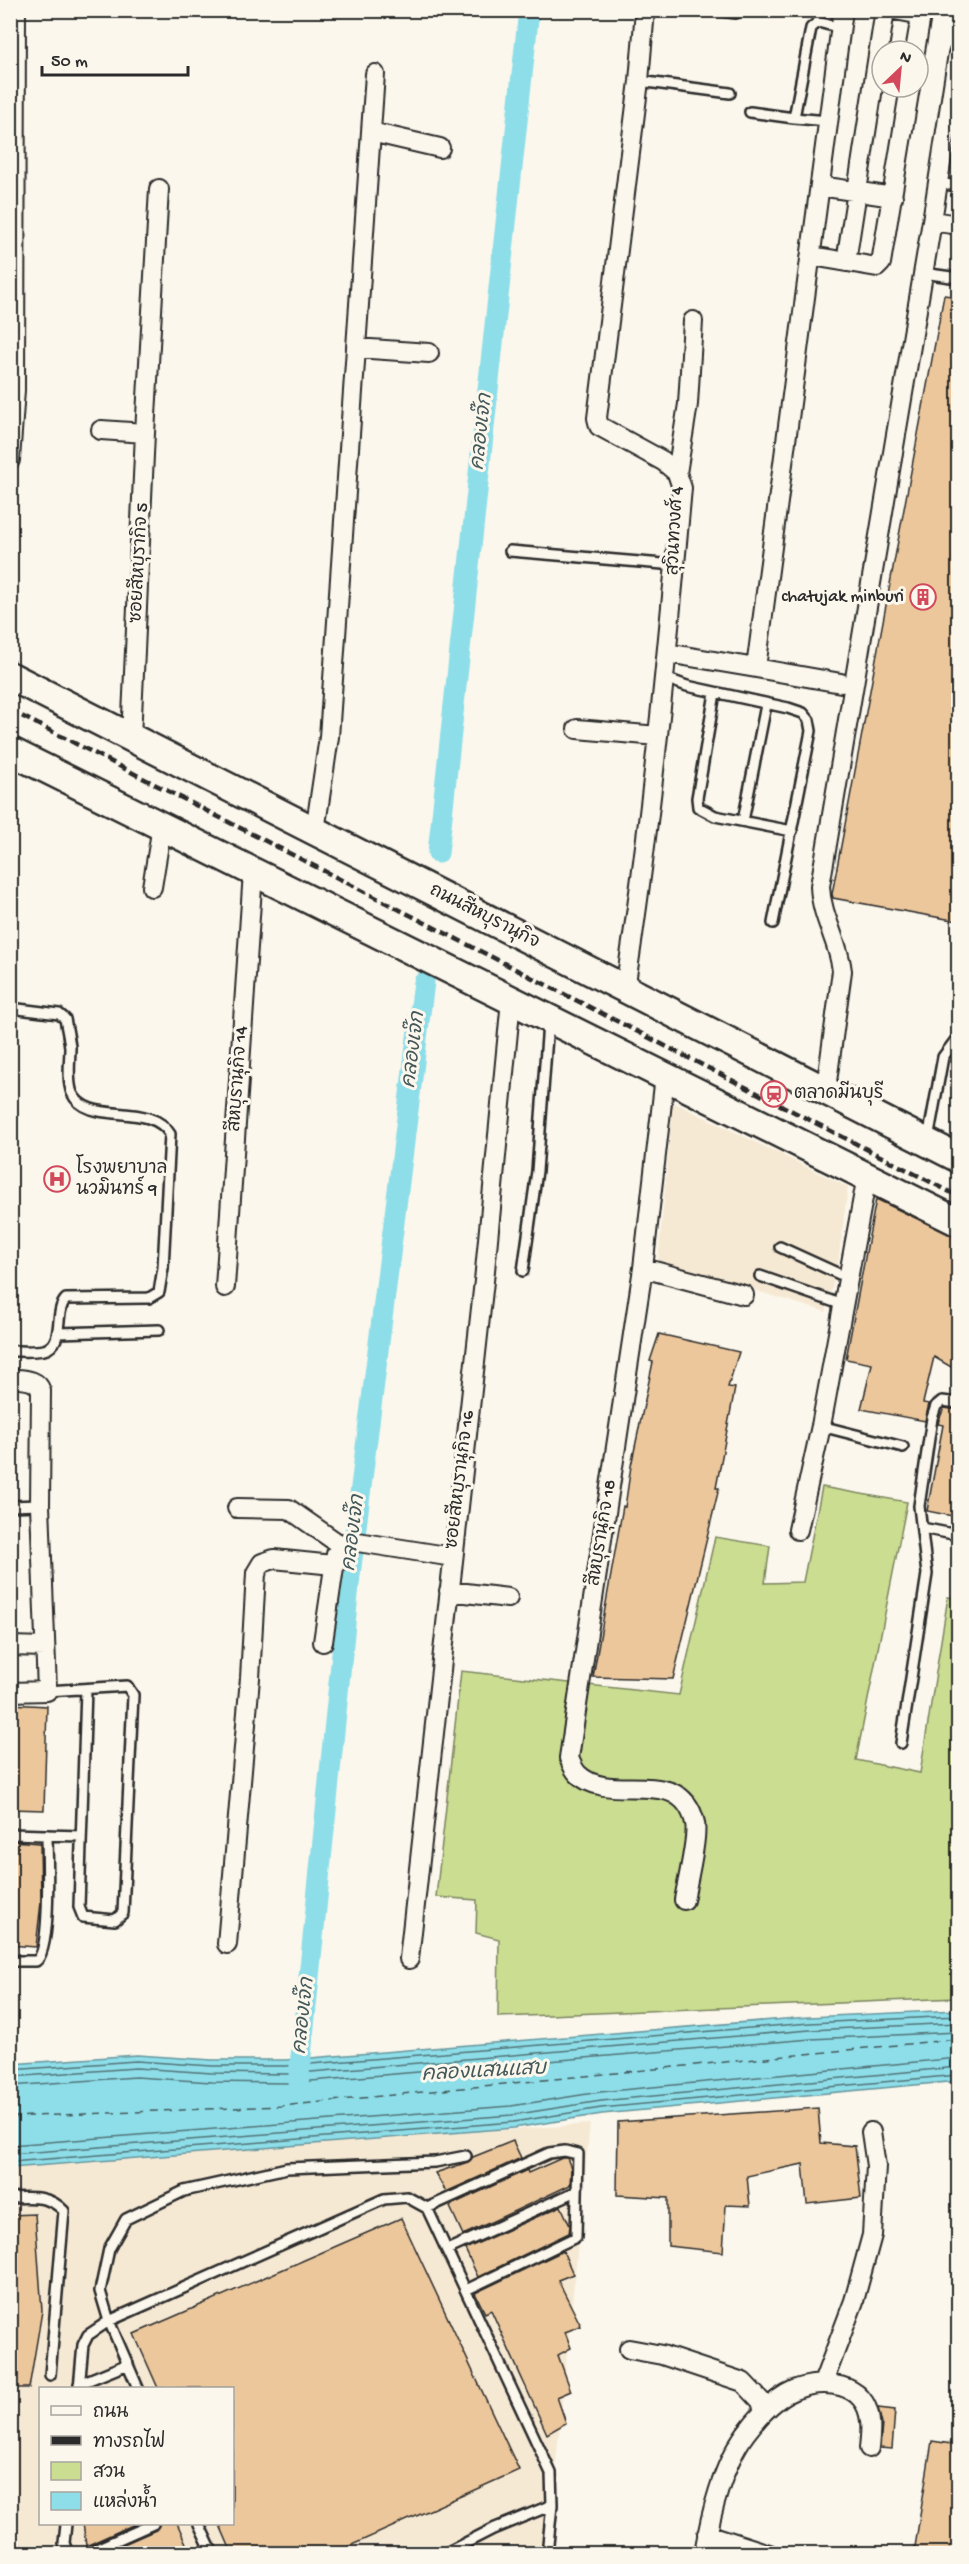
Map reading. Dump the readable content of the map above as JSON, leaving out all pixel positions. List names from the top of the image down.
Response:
{
  "streets": {
    "main road": ["ถนนสีหบุรานุกิจ"],
    "street": [
      "สุวินทวงศ์ 4",
      "ซอยสีหบุรากิจ 5",
      "สีหบุรานุกิจ 14",
      "ซอยสีหบุรานุกิจ 16",
      "สีหบุรานุกิจ 18"
    ]
  },
  "crossings": [
    ["สุวินทวงศ์ 4", "ถนนสีหบุรานุกิจ"],
    ["ซอยสีหบุรากิจ 5", "ถนนสีหบุรานุกิจ"]
  ],
  "water": ["คลองเจ๊ก", "คลองแสนแสบ"],
  "places": {
    "building": ["chatujak minburi"],
    "station": ["ตลาดมีนบุรี"],
    "hospital": ["โรงพยาบาล นวมินทร์ 9"]
  },
  "legend": [
    "ถนน",
    "ทางรถไฟ",
    "สวน",
    "แหล่งน้ำ"
  ],
  "scale_bar": "50 m",
  "north": "top right"
}
